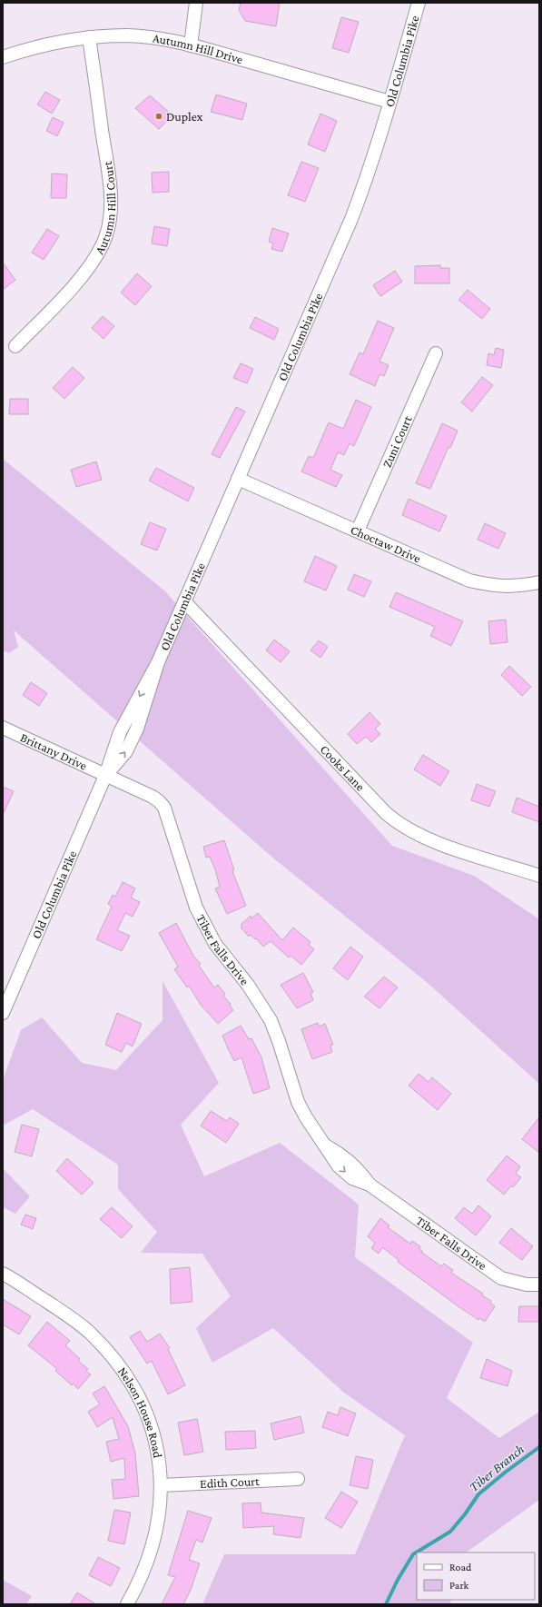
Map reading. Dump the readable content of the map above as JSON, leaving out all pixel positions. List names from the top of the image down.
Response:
{
  "streets": {
    "street": [
      "Autumn Hill Drive",
      "Old Columbia Pike",
      "Autumn Hill Court",
      "Zuni Court",
      "Choctaw Drive",
      "Brittany Drive",
      "Cooks Lane",
      "Tiber Falls Drive",
      "Nelson House Road",
      "Edith Court"
    ]
  },
  "crossings": [
    ["Autumn Hill Drive", "Old Columbia Pike"],
    ["Autumn Hill Drive", "Autumn Hill Court"],
    ["Old Columbia Pike", "Choctaw Drive"],
    ["Old Columbia Pike", "Brittany Drive"],
    ["Old Columbia Pike", "Cooks Lane"],
    ["Old Columbia Pike", "Tiber Falls Drive"],
    ["Zuni Court", "Choctaw Drive"],
    ["Brittany Drive", "Tiber Falls Drive"],
    ["Nelson House Road", "Edith Court"]
  ],
  "water": ["Tiber Branch"],
  "places": ["Duplex"],
  "legend": ["Road", "Park"]
}
